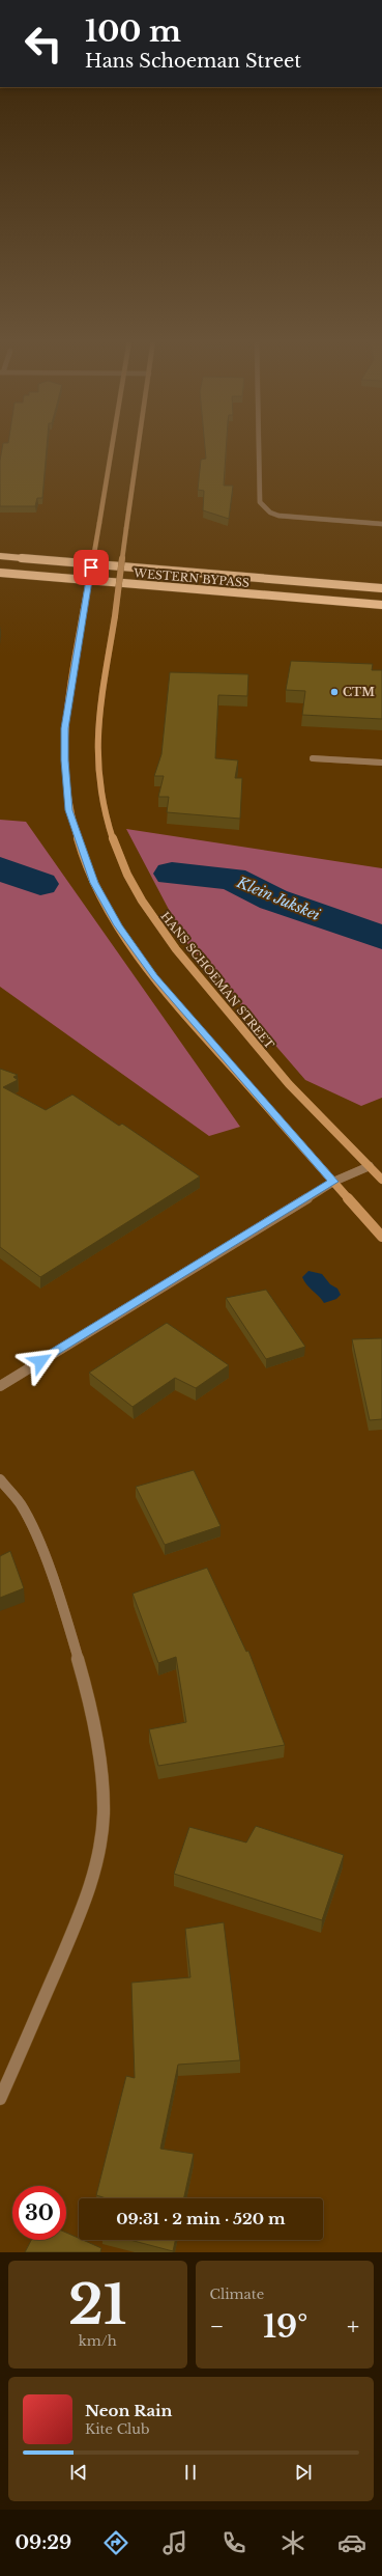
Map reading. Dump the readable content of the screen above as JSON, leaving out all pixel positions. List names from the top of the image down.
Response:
{
  "streets": {
    "highway": ["WESTERN BYPASS"],
    "main road": ["HANS SCHOEMAN STREET"]
  },
  "water": ["Klein Jukskei"],
  "places": ["CTM"],
  "page": {
    "turn": ["100 m", "Hans Schoeman Street"],
    "limit": "30",
    "trip": "09:31 · 2 min · 520 m",
    "tile": [
      ["21", "km/h"],
      "Climate"
    ],
    "heat": ["−", "19°", "+"],
    "song": ["Neon Rain", "Kite Club"],
    "tabs": "09:29"
  }
}
